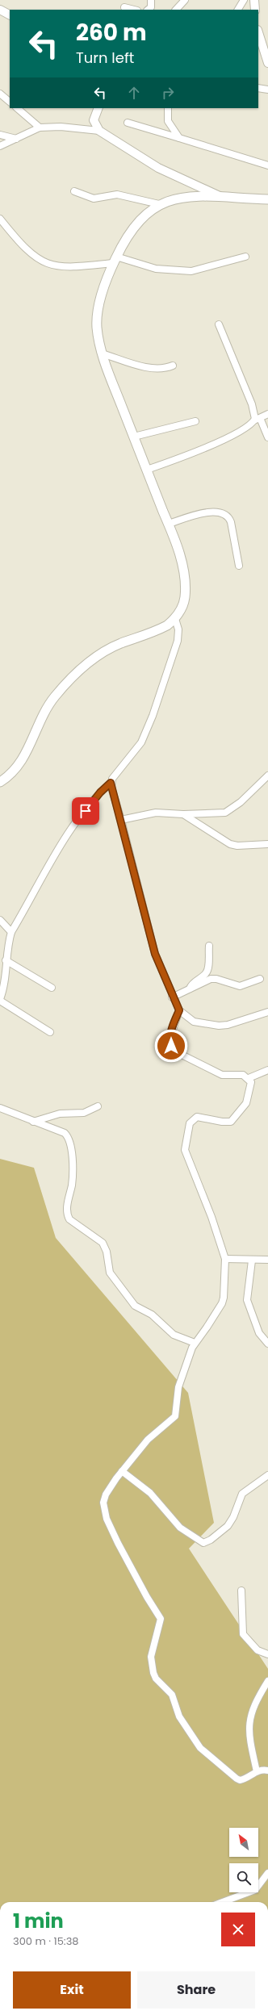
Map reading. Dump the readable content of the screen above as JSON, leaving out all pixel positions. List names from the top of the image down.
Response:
{
  "north": "top left",
  "page": {
    "turn": ["260 m", "Turn left"],
    "heading": ["1 min", "300 m · 15:38"],
    "buttons": ["Exit", "Share"]
  }
}
